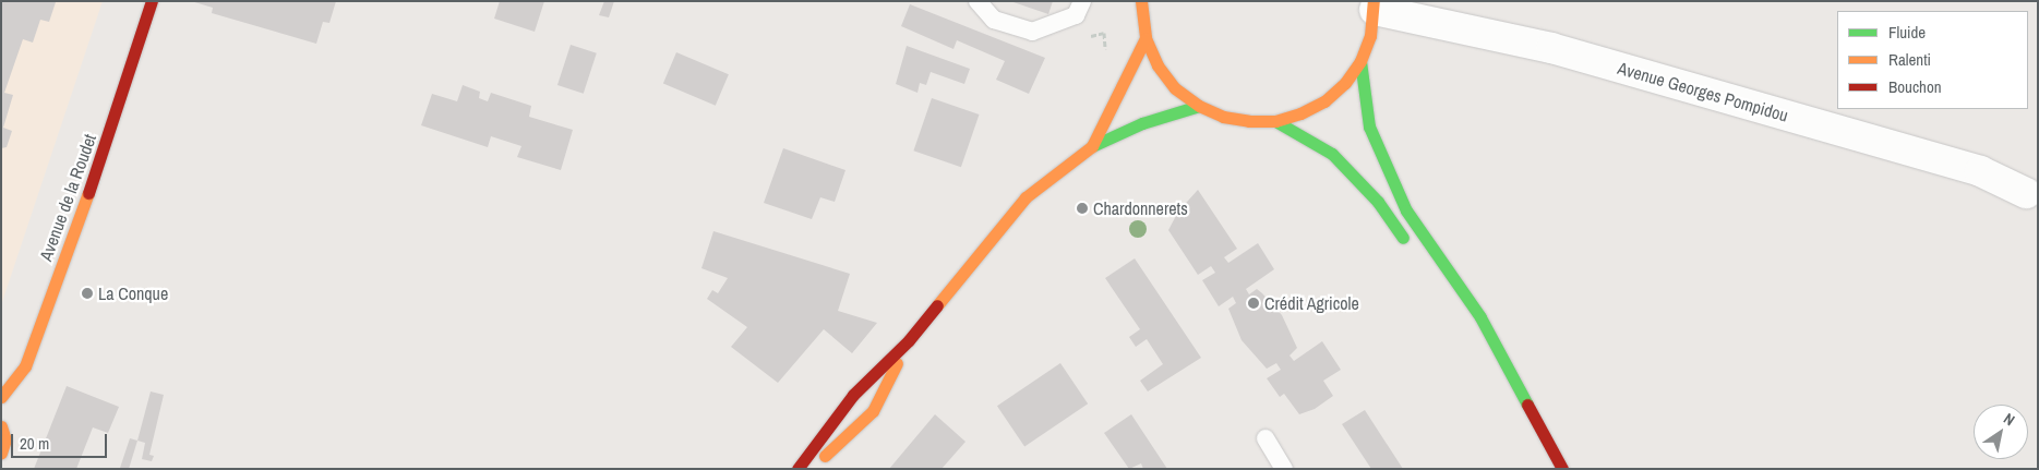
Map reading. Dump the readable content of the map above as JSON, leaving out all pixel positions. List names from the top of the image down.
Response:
{
  "streets": {
    "main road": ["Avenue de la Roudet"],
    "street": ["Avenue Georges Pompidou"]
  },
  "places": ["Chardonnerets", "La Conque", "Crédit Agricole"],
  "legend": ["Fluide", "Ralenti", "Bouchon"],
  "scale_bar": "20 m",
  "north": "top right"
}
